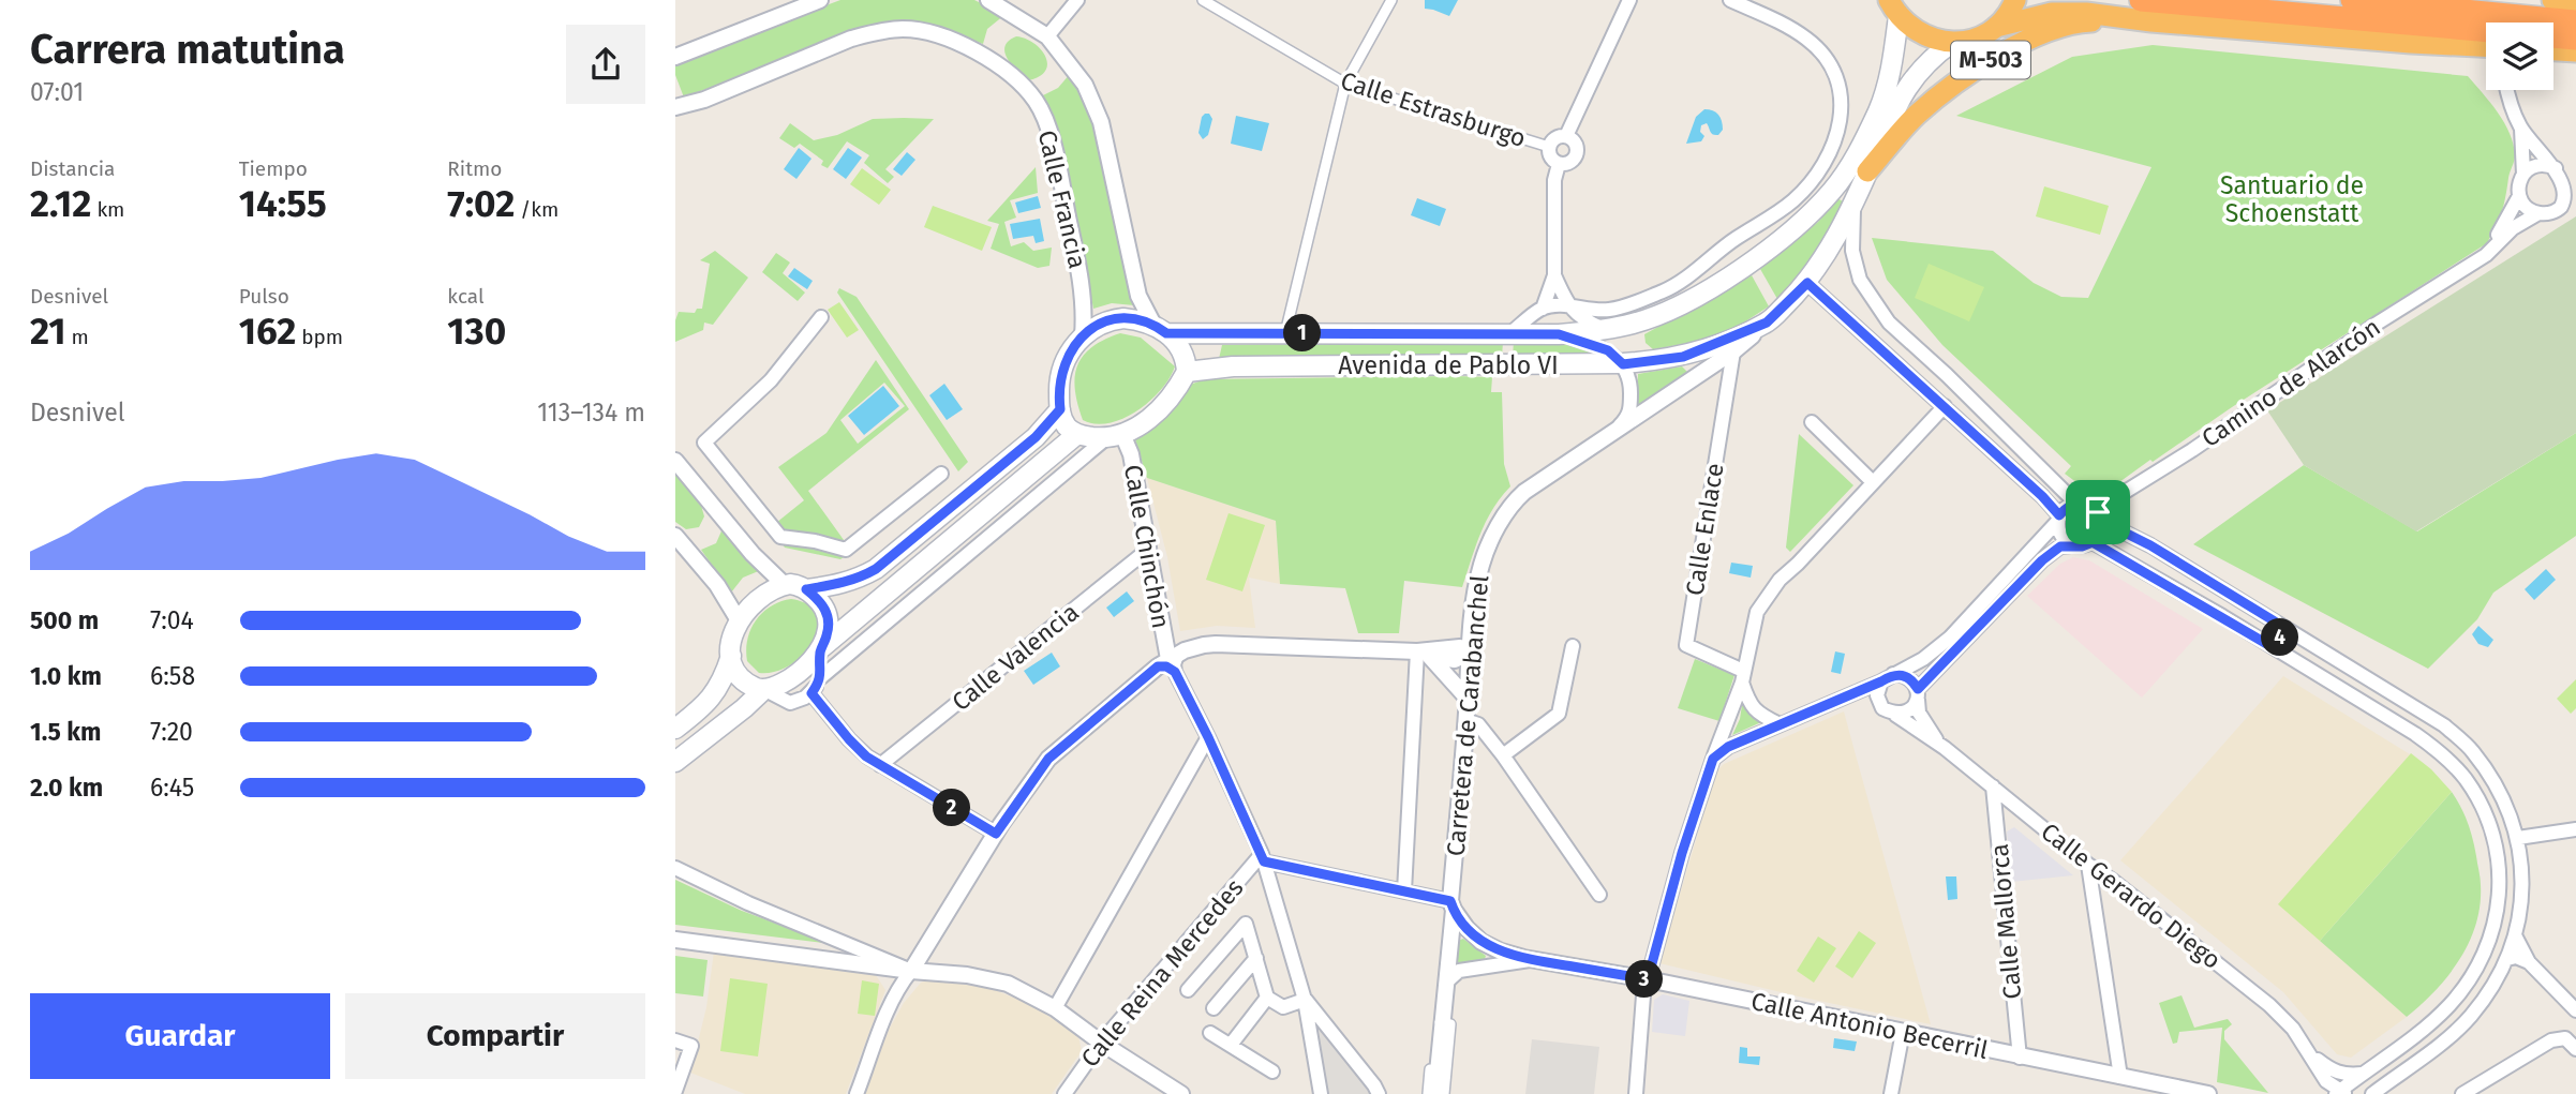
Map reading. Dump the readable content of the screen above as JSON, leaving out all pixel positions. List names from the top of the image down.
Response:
{
  "streets": {
    "highway": ["M-503"],
    "main road": ["Avenida de Pablo VI"],
    "street": [
      "Calle Estrasburgo",
      "Calle Francia",
      "Camino de Alarcón",
      "Calle Enlace",
      "Calle Chinchón",
      "Calle Valencia",
      "Carretera de Carabanchel",
      "Calle Gerardo Diego",
      "Calle Mallorca",
      "Calle Reina Mercedes",
      "Calle Antonio Becerril"
    ]
  },
  "crossings": [
    ["M-503", "Avenida de Pablo VI"],
    ["Calle Francia", "Avenida de Pablo VI"],
    ["Calle Francia", "Calle Chinchón"],
    ["Avenida de Pablo VI", "Calle Chinchón"],
    ["Avenida de Pablo VI", "Carretera de Carabanchel"],
    ["Calle Enlace", "Carretera de Carabanchel"],
    ["Calle Chinchón", "Calle Valencia"],
    ["Carretera de Carabanchel", "Calle Antonio Becerril"],
    ["Calle Gerardo Diego", "Calle Mallorca"],
    ["Calle Mallorca", "Calle Antonio Becerril"]
  ],
  "parks": ["Santuario de Schoenstatt"],
  "page": {
    "heading": ["Carrera matutina", "07:01"],
    "stats": [
      ["Distancia", "2.12 km"],
      ["Tiempo", "14:55"],
      ["Ritmo", "7:02 /km"],
      ["Desnivel", "21 m"],
      ["Pulso", "162 bpm"],
      ["kcal", "130"]
    ],
    "pins": [
      "1",
      "4",
      "2",
      "3"
    ],
    "chart": ["Desnivel", "113–134 m"],
    "list": [
      {
        "name": "500 m",
        "note": "7:04"
      },
      {
        "name": "1.0 km",
        "note": "6:58"
      },
      {
        "name": "1.5 km",
        "note": "7:20"
      },
      {
        "name": "2.0 km",
        "note": "6:45"
      }
    ],
    "buttons": ["Guardar", "Compartir"]
  }
}
